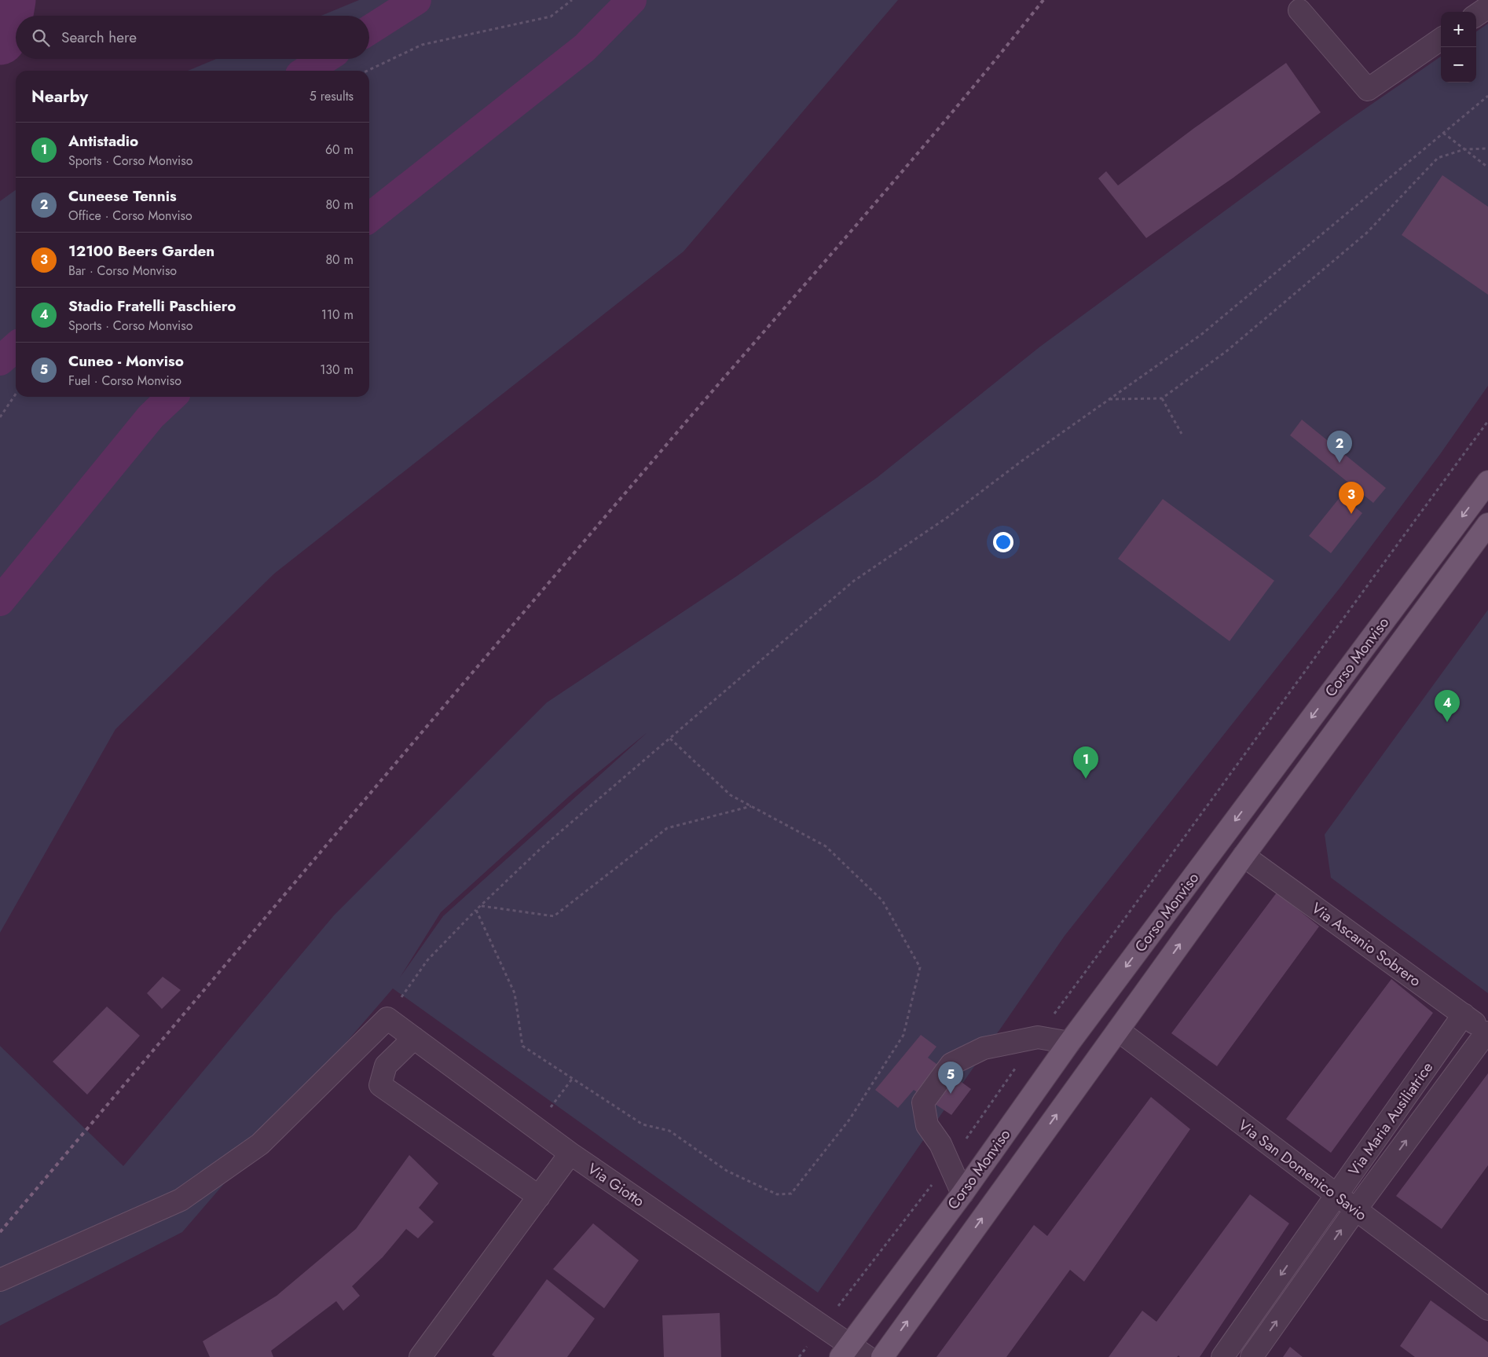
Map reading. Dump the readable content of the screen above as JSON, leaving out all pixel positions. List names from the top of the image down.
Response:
{
  "streets": {
    "main road": ["Corso Monviso"],
    "street": [
      "Via Ascanio Sobrero",
      "Via Maria Ausiliatrice",
      "Via San Domenico Savio",
      "Via Giotto"
    ]
  },
  "crossings": [
    ["Corso Monviso", "Via Ascanio Sobrero"],
    ["Corso Monviso", "Via San Domenico Savio"],
    ["Corso Monviso", "Via Giotto"],
    ["Via Ascanio Sobrero", "Via Maria Ausiliatrice"],
    ["Via Maria Ausiliatrice", "Via San Domenico Savio"]
  ],
  "page": {
    "map_buttons": ["+", "−"],
    "search": "Search here",
    "heading": ["Nearby", "5 results"],
    "list": [
      {
        "mark": "1",
        "name": "Antistadio",
        "note": "Sports · Corso Monviso",
        "value": "60 m"
      },
      {
        "mark": "2",
        "name": "Cuneese Tennis",
        "note": "Office · Corso Monviso",
        "value": "80 m"
      },
      {
        "mark": "3",
        "name": "12100 Beers Garden",
        "note": "Bar · Corso Monviso",
        "value": "80 m"
      },
      {
        "mark": "4",
        "name": "Stadio Fratelli Paschiero",
        "note": "Sports · Corso Monviso",
        "value": "110 m"
      },
      {
        "mark": "5",
        "name": "Cuneo - Monviso",
        "note": "Fuel · Corso Monviso",
        "value": "130 m"
      }
    ],
    "pins": [
      "2",
      "3",
      "4",
      "1",
      "5"
    ]
  }
}
